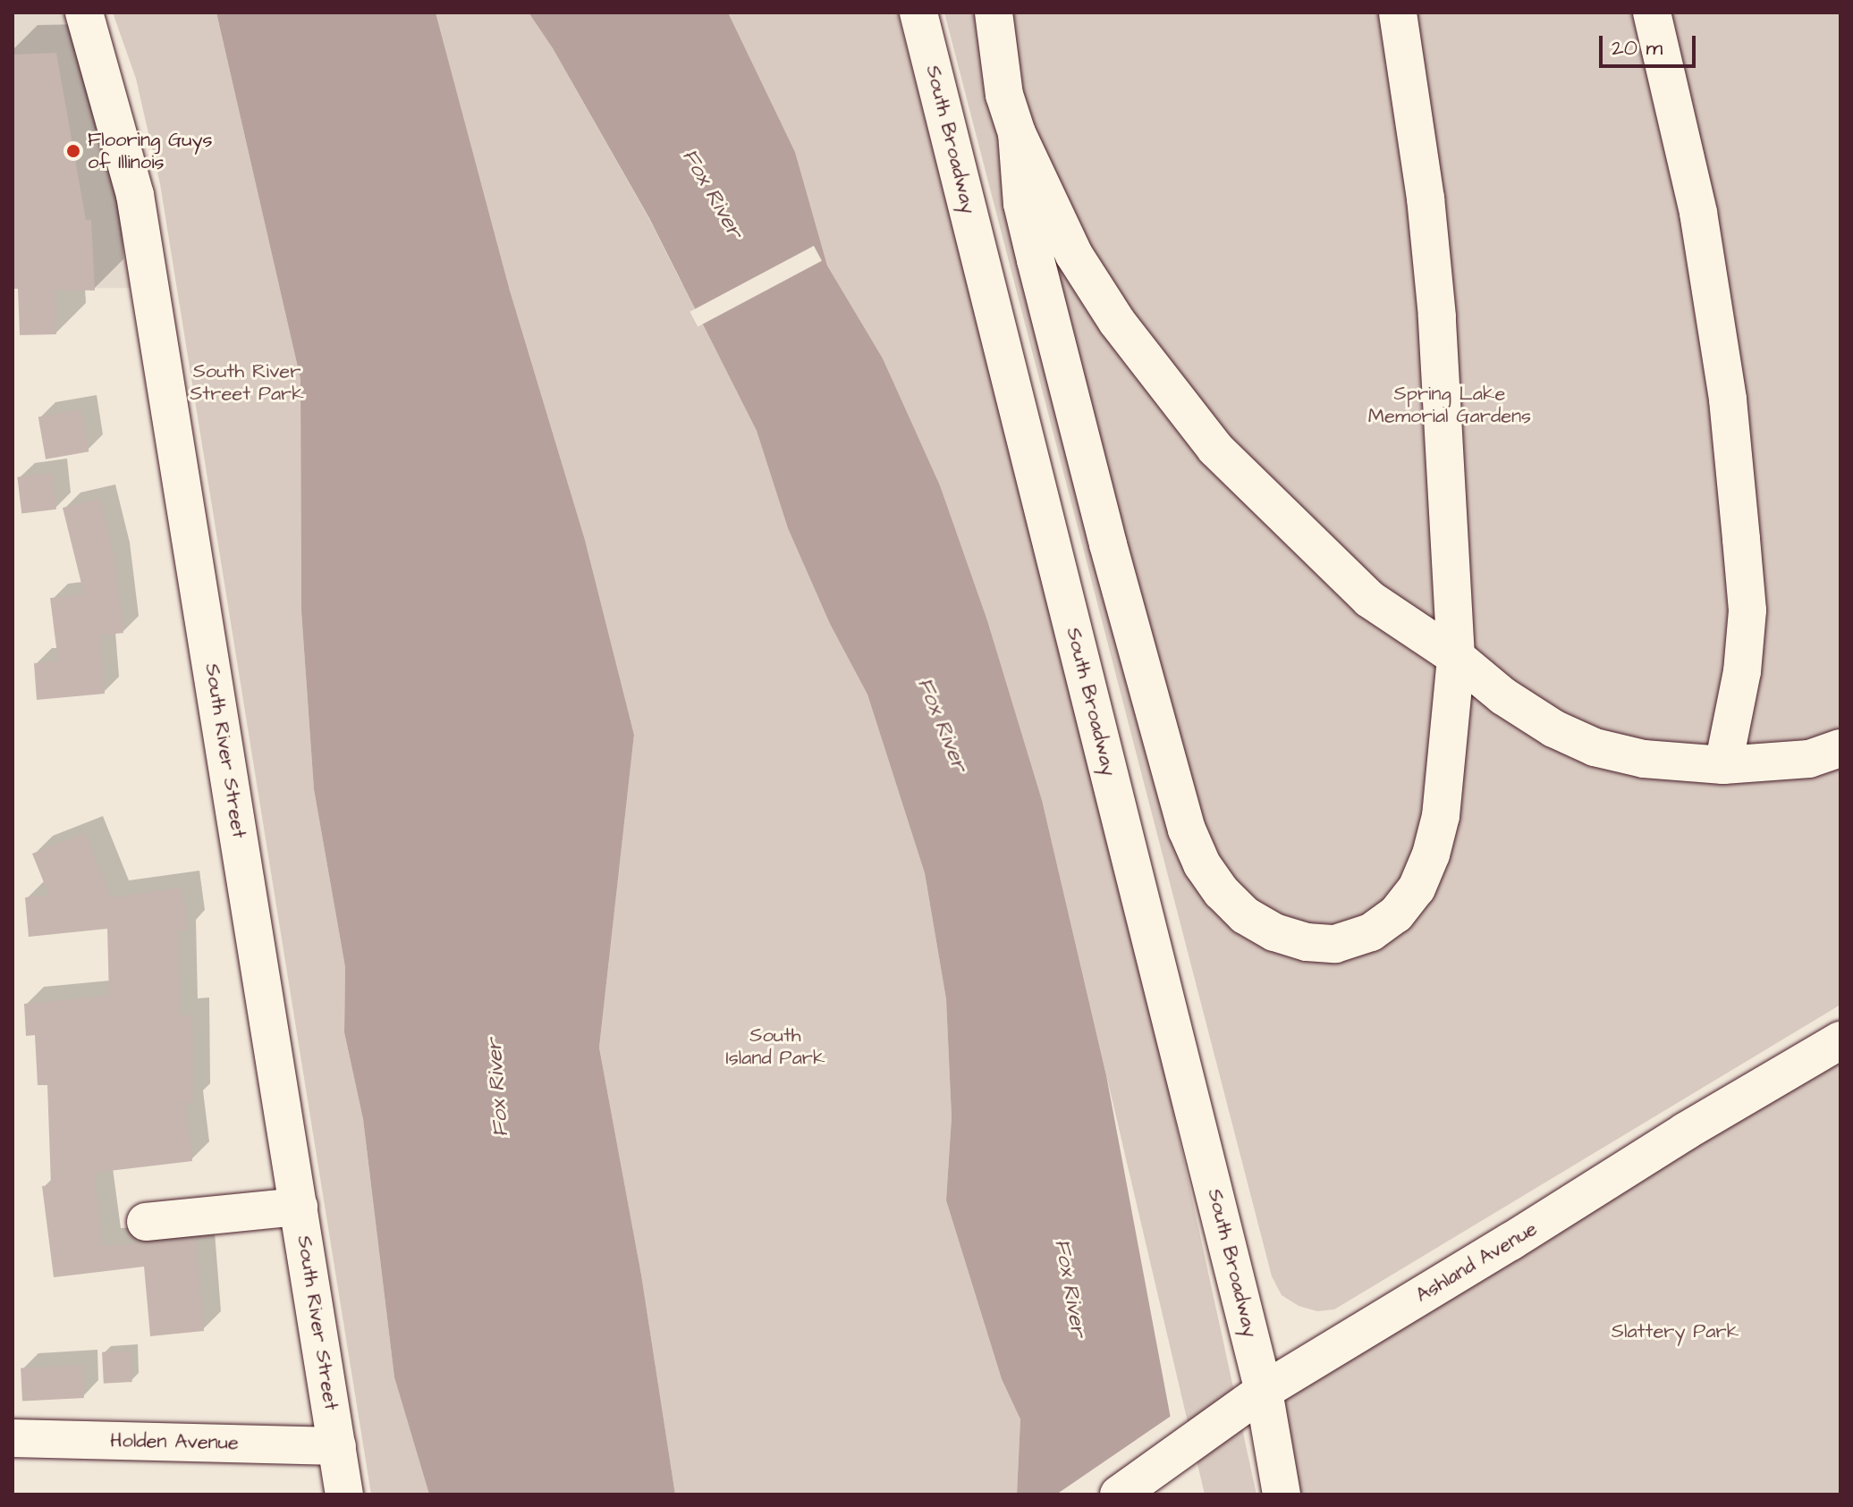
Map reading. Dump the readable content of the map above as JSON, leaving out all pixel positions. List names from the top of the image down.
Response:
{
  "streets": {
    "street": [
      "South Broadway",
      "South River Street",
      "Ashland Avenue",
      "Holden Avenue"
    ]
  },
  "crossings": [
    ["South Broadway", "Ashland Avenue"],
    ["South River Street", "Holden Avenue"]
  ],
  "water": ["Fox River"],
  "parks": [
    "South River Street Park",
    "Spring Lake Memorial Gardens",
    "South Island Park",
    "Slattery Park"
  ],
  "places": ["Flooring Guys of Illinois"],
  "scale_bar": "20 m"
}
